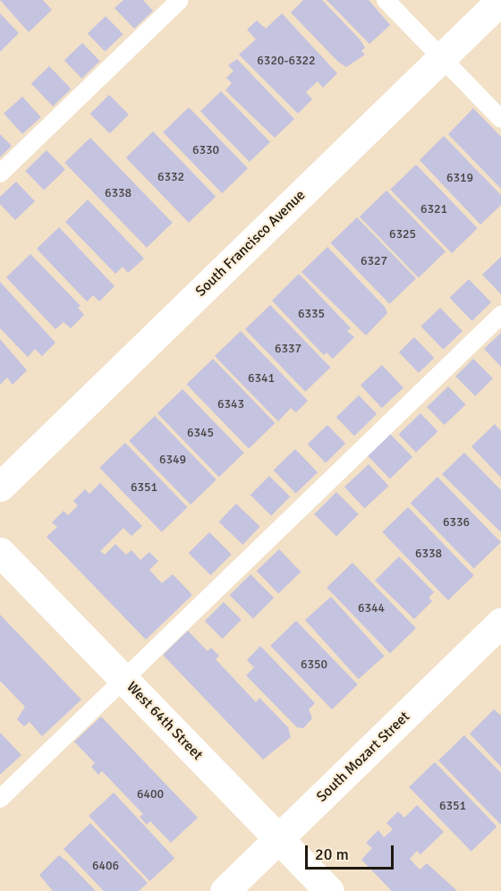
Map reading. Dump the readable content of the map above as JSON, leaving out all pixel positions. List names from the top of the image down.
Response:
{
  "streets": {
    "street": ["South Francisco Avenue", "West 64th Street", "South Mozart Street"]
  },
  "crossings": [
    ["West 64th Street", "South Mozart Street"]
  ],
  "house_numbers": [
    "6320-6322",
    "6330",
    "6332",
    "6319",
    "6338",
    "6321",
    "6325",
    "6327",
    "6335",
    "6337",
    "6341",
    "6343",
    "6345",
    "6349",
    "6351",
    "6336",
    "6338",
    "6344",
    "6350",
    "6400",
    "6351",
    "6406"
  ],
  "scale_bar": "20 m"
}
